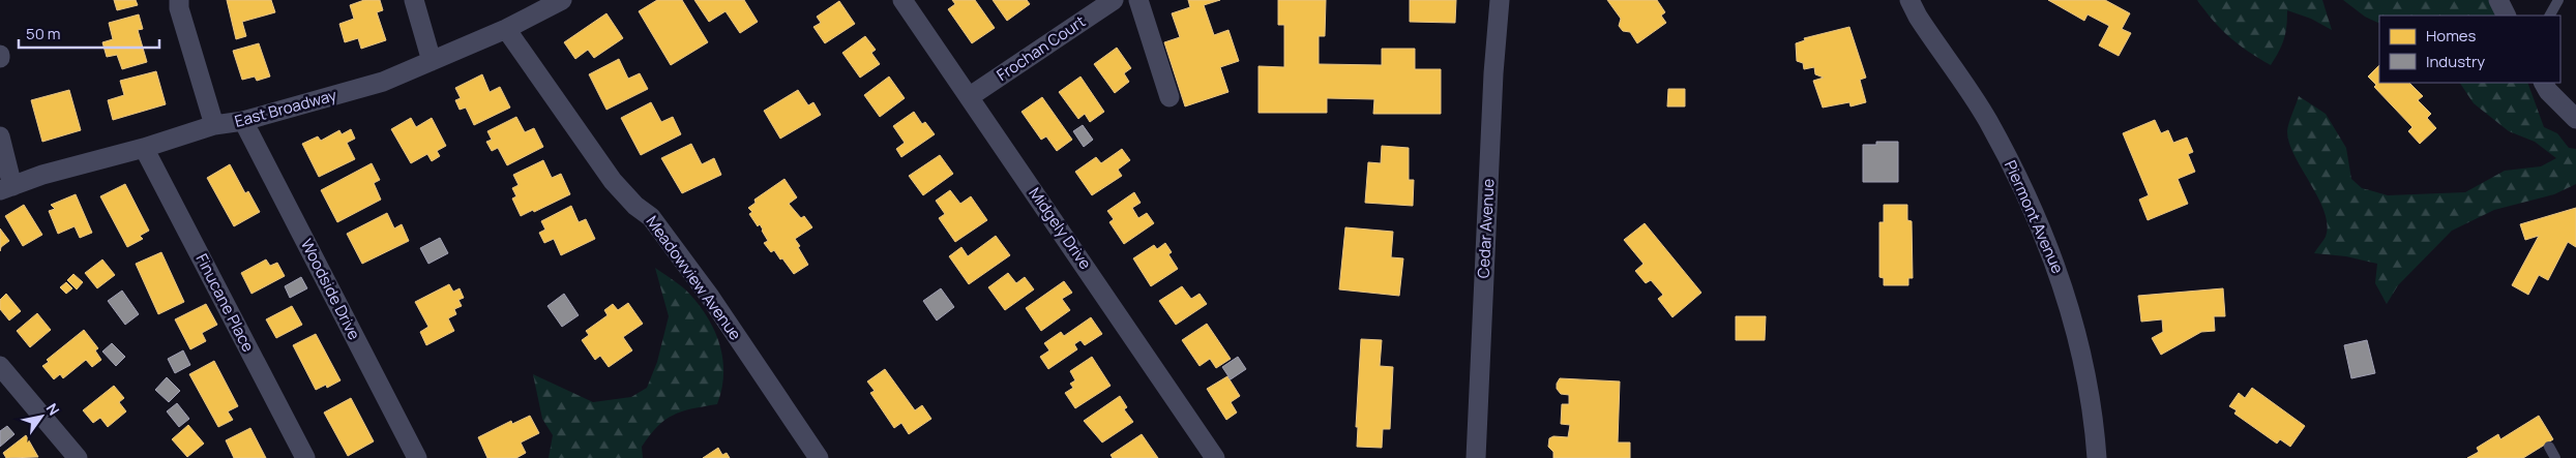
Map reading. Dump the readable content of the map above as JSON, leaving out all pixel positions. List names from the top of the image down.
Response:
{
  "streets": {
    "street": [
      "Frochan Court",
      "East Broadway",
      "Piermont Avenue",
      "Midgely Drive",
      "Cedar Avenue",
      "Meadowview Avenue",
      "Woodside Drive",
      "Finucane Place"
    ]
  },
  "crossings": [
    ["Frochan Court", "Midgely Drive"],
    ["East Broadway", "Meadowview Avenue"],
    ["East Broadway", "Woodside Drive"],
    ["East Broadway", "Finucane Place"]
  ],
  "legend": ["Homes", "Industry"],
  "scale_bar": "50 m",
  "north": "top right"
}
